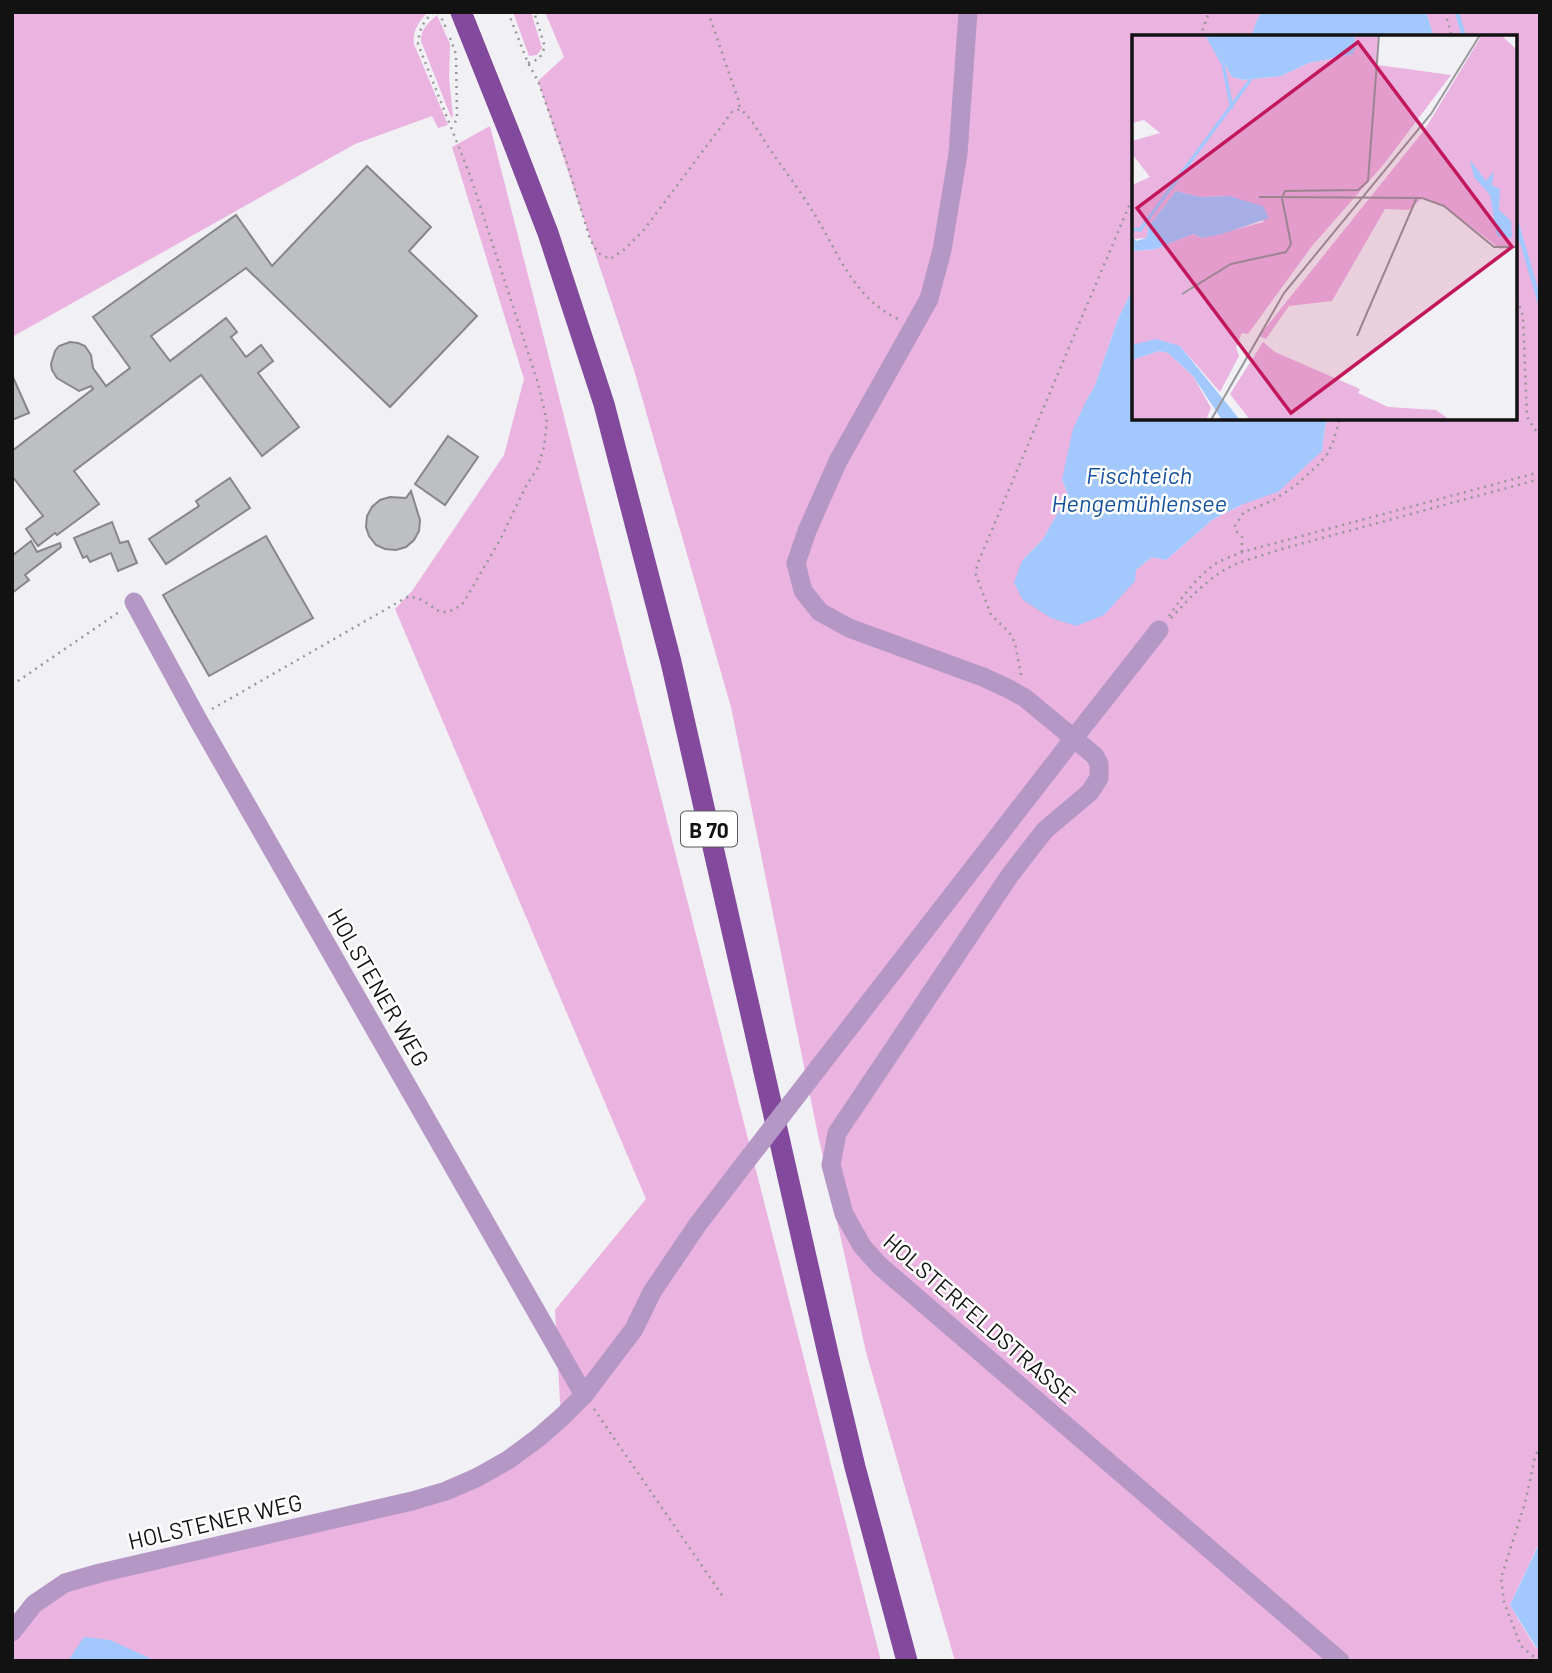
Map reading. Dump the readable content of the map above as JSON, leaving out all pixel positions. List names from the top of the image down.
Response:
{
  "streets": {
    "main road": ["B 70"],
    "street": ["HOLSTENER WEG", "HOLSTERFELDSTRASSE"]
  },
  "crossings": [
    ["HOLSTENER WEG", "HOLSTERFELDSTRASSE"]
  ],
  "water": ["Fischteich Hengemühlensee"]
}
